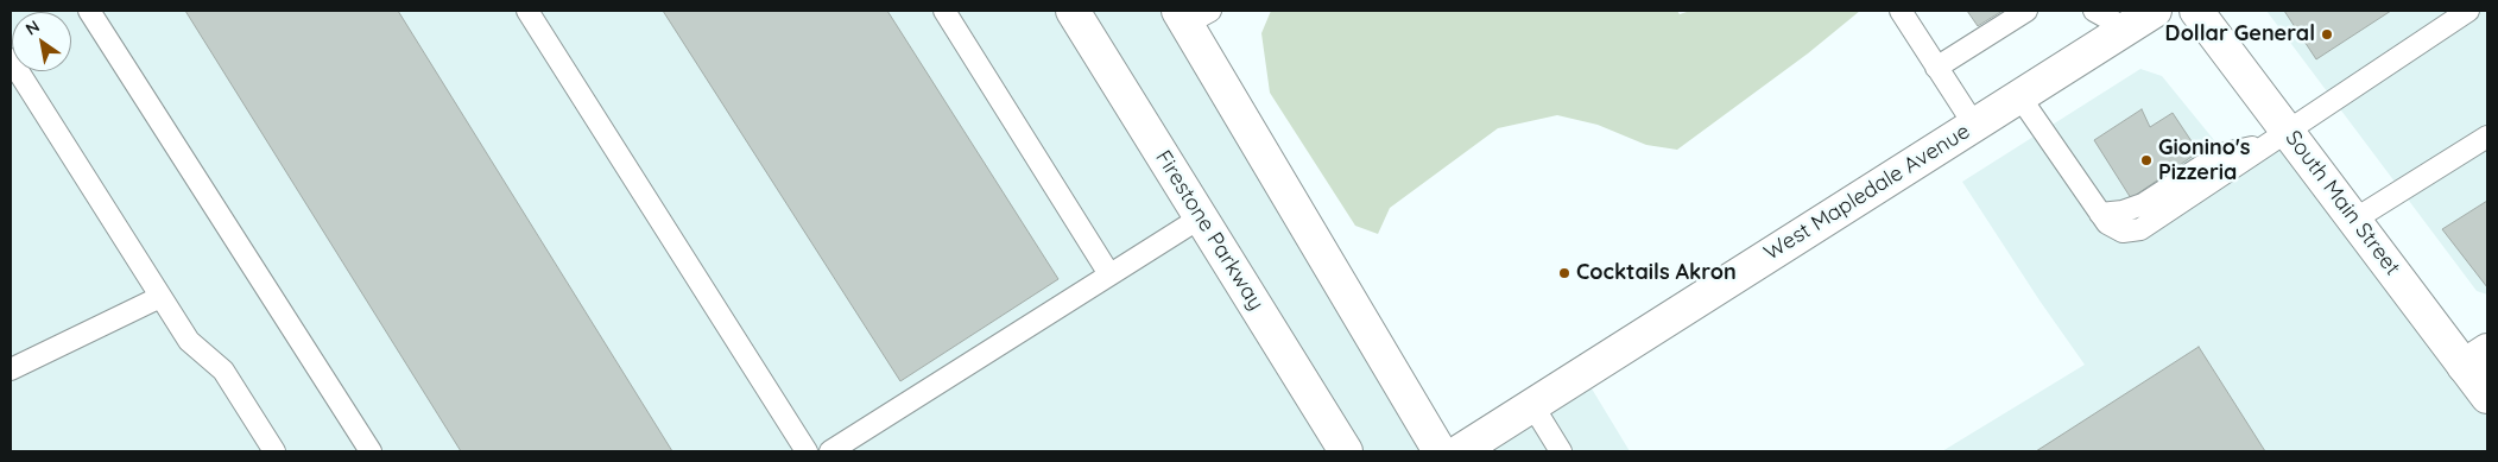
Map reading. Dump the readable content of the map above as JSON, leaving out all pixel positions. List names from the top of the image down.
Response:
{
  "streets": {
    "street": ["West Mapledale Avenue", "South Main Street", "Firestone Parkway"]
  },
  "places": ["Dollar General", "Gionino's Pizzeria", "Cocktails Akron"],
  "north": "top left"
}
